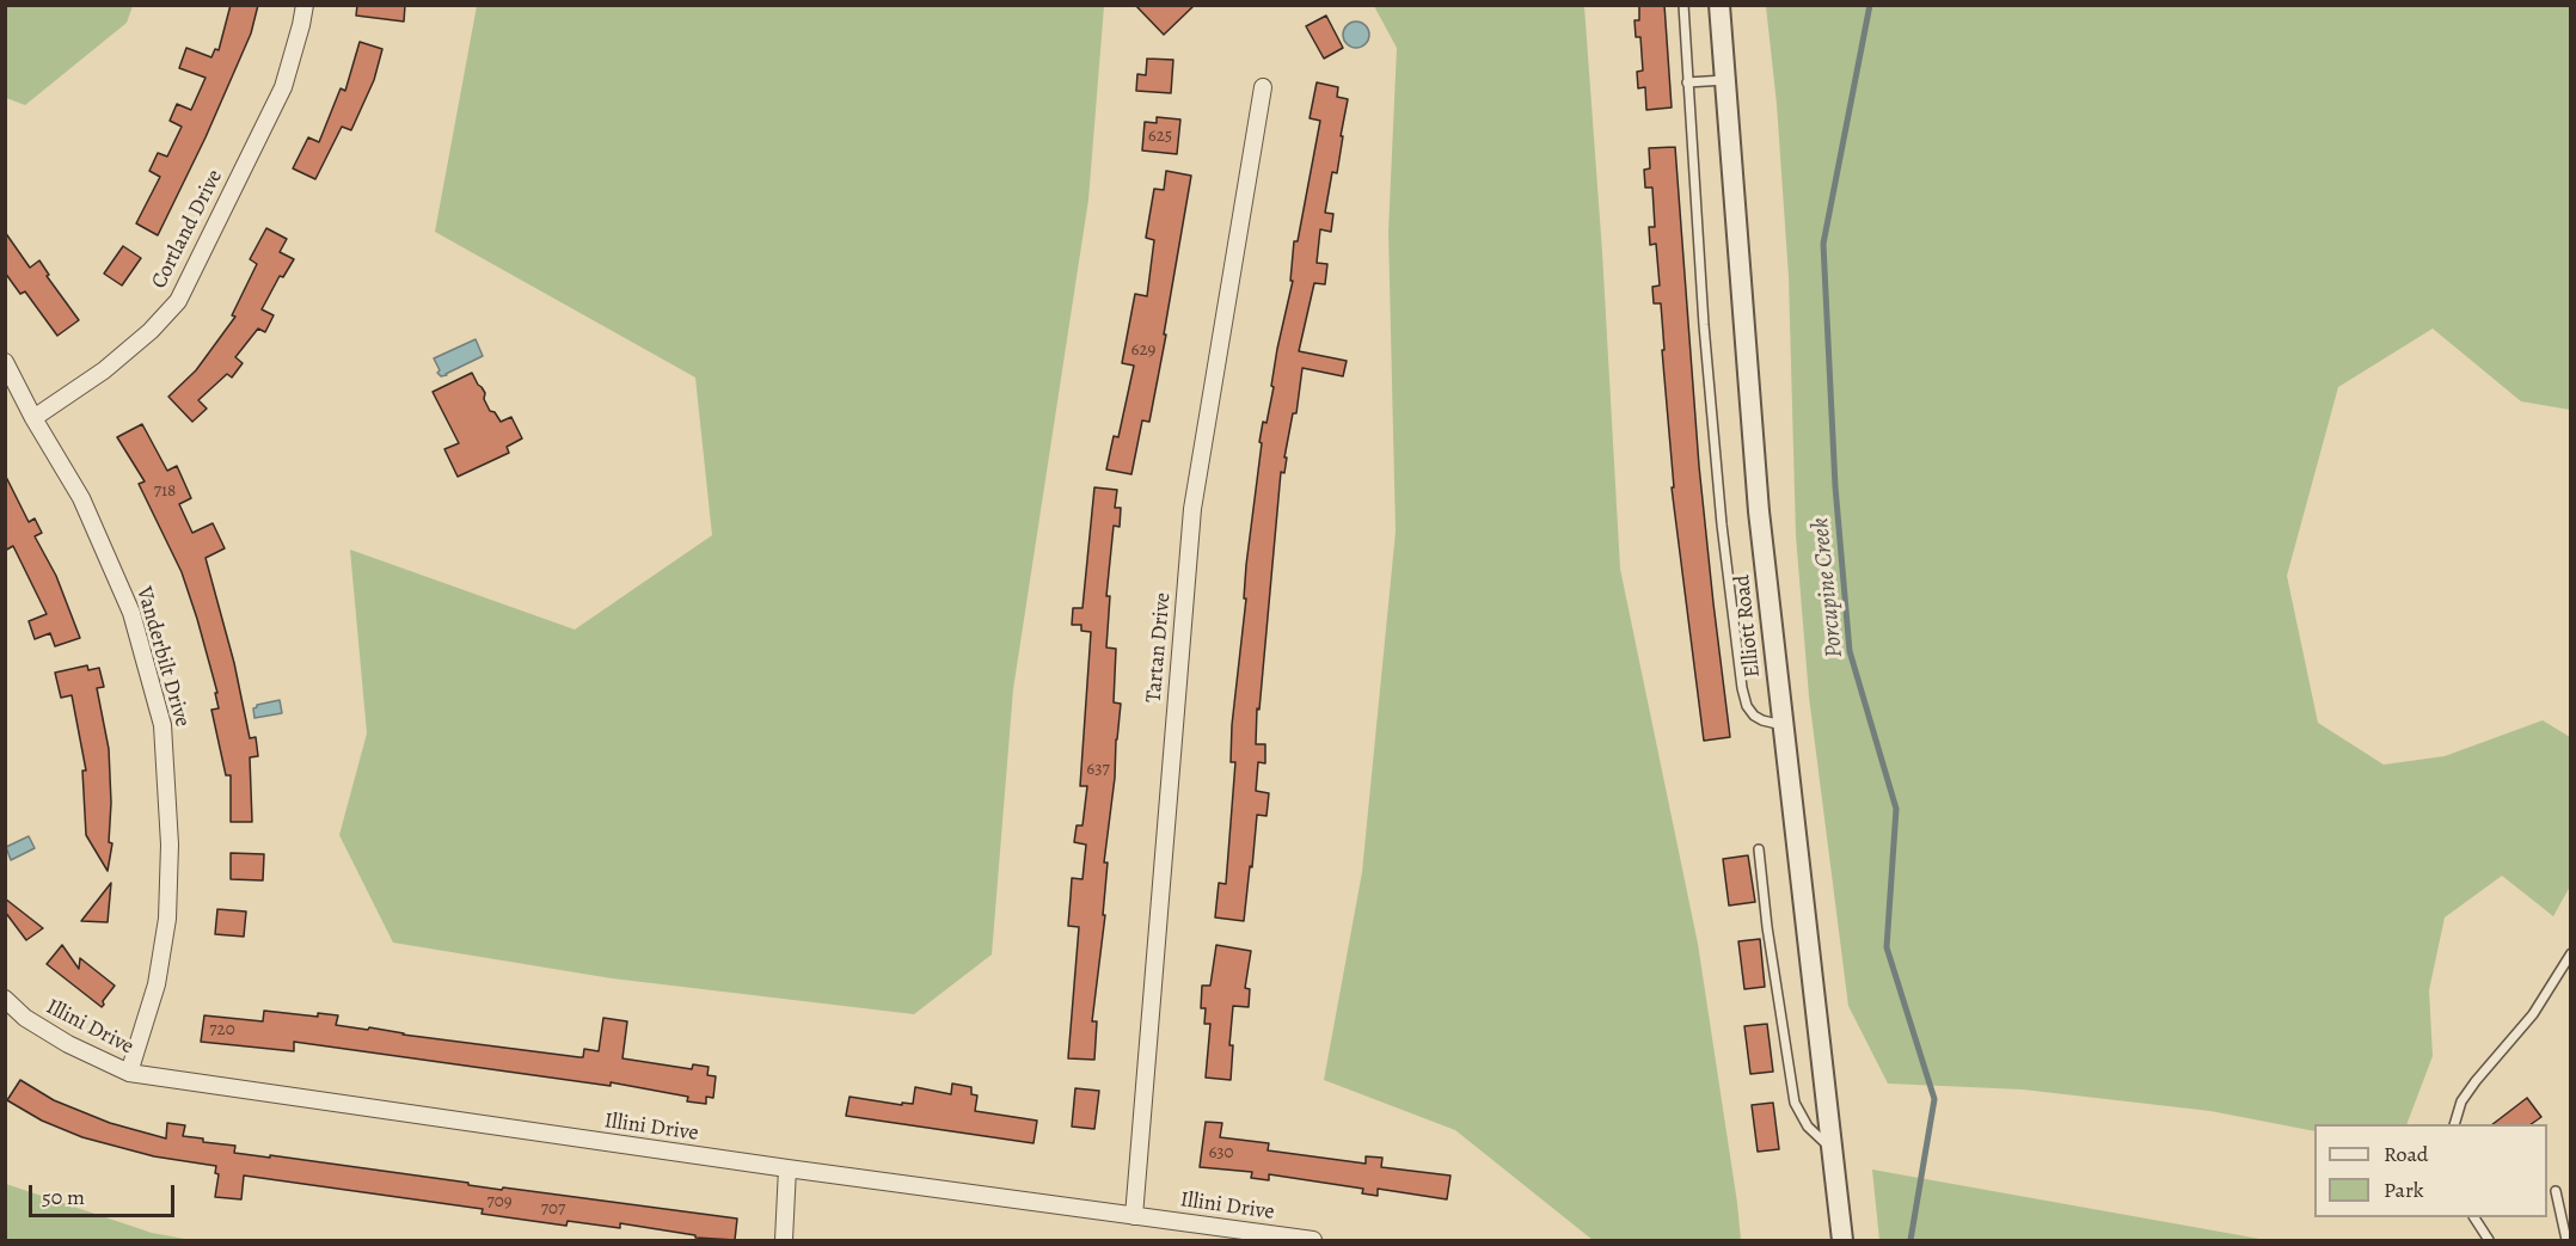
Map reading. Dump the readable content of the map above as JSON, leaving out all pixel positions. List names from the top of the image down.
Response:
{
  "streets": {
    "street": [
      "Cortland Drive",
      "Elliott Road",
      "Tartan Drive",
      "Vanderbilt Drive",
      "Illini Drive"
    ]
  },
  "crossings": [
    ["Cortland Drive", "Vanderbilt Drive"],
    ["Tartan Drive", "Illini Drive"],
    ["Vanderbilt Drive", "Illini Drive"]
  ],
  "water": ["Porcupine Creek"],
  "house_numbers": [
    "625",
    "629",
    "718",
    "637",
    "720",
    "630",
    "709",
    "707"
  ],
  "legend": ["Road", "Park"],
  "scale_bar": "50 m"
}
